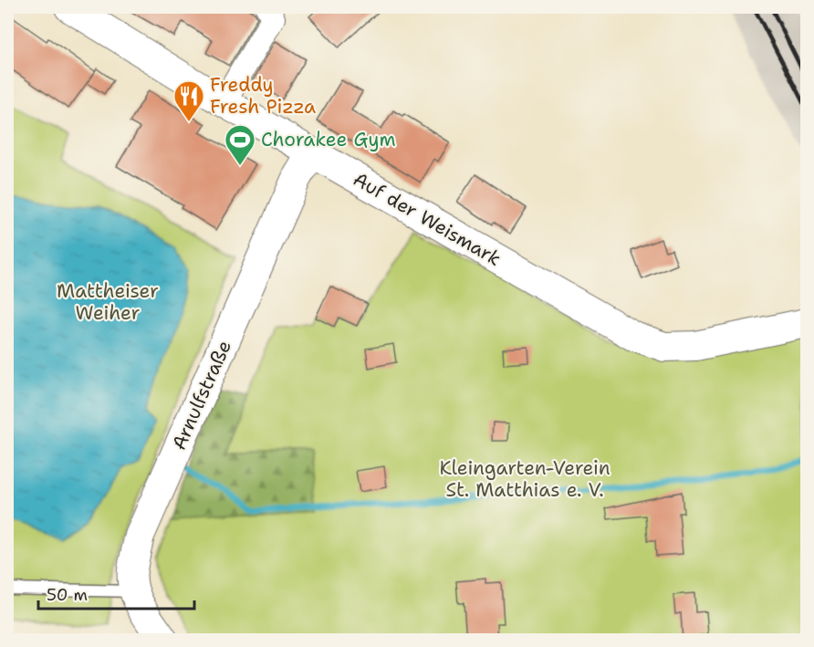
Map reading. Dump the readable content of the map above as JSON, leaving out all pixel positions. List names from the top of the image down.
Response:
{
  "streets": {
    "street": ["Auf der Weismark", "Arnulfstraße"]
  },
  "crossings": [
    ["Auf der Weismark", "Arnulfstraße"]
  ],
  "parks": ["Mattheiser Weiher", "Kleingarten-Verein St. Matthias e. V."],
  "places": {
    "restaurant": ["Freddy Fresh Pizza"],
    "sports": ["Chorakee Gym"]
  },
  "scale_bar": "50 m"
}
